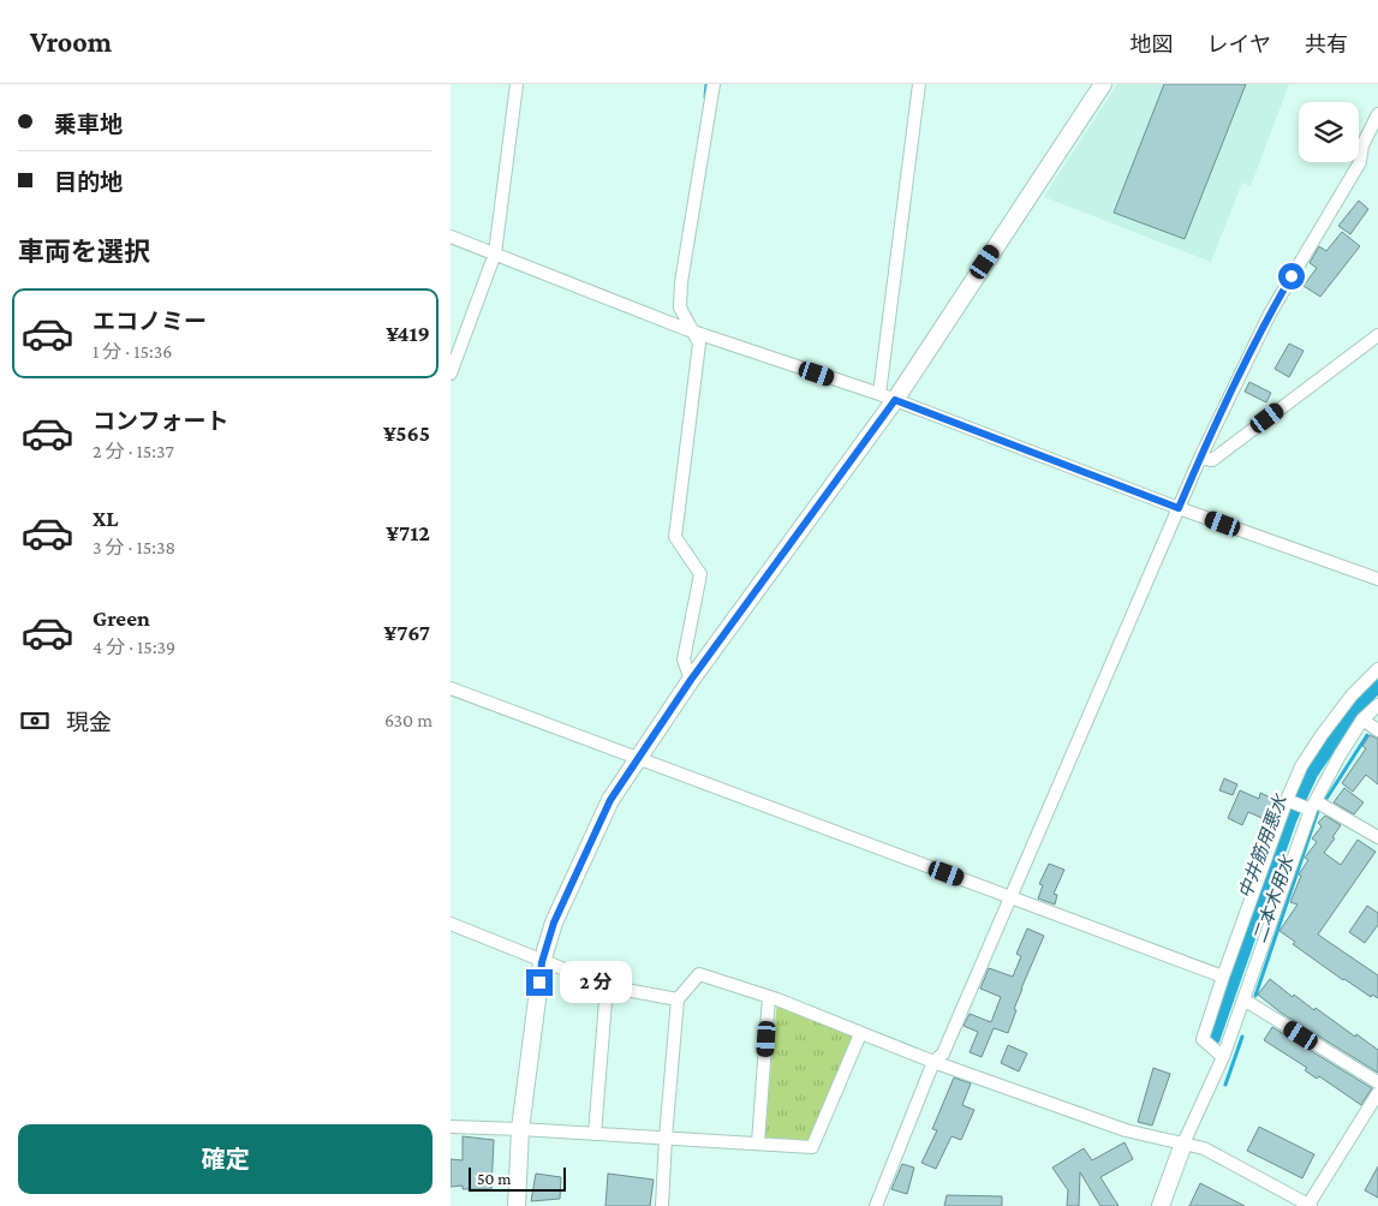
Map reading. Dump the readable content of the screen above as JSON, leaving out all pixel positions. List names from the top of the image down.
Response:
{
  "water": ["中井筋用悪水", "二本木用水"],
  "scale_bar": "50 m",
  "page": {
    "header": "Vroom",
    "nav": ["地図", "レイヤ", "共有"],
    "banner": ["乗車地", "目的地"],
    "heading": "車両を選択",
    "list": [
      {
        "name": "エコノミー",
        "note": "1 分 · 15:36",
        "value": "¥419"
      },
      {
        "name": "コンフォート",
        "note": "2 分 · 15:37",
        "value": "¥565"
      },
      {
        "name": "XL",
        "note": "3 分 · 15:38",
        "value": "¥712"
      },
      {
        "name": "Green",
        "note": "4 分 · 15:39",
        "value": "¥767"
      }
    ],
    "pay": ["現金", "630 m"],
    "bubble": "2 分",
    "buttons": "確定",
    "scale": "50 m"
  }
}
